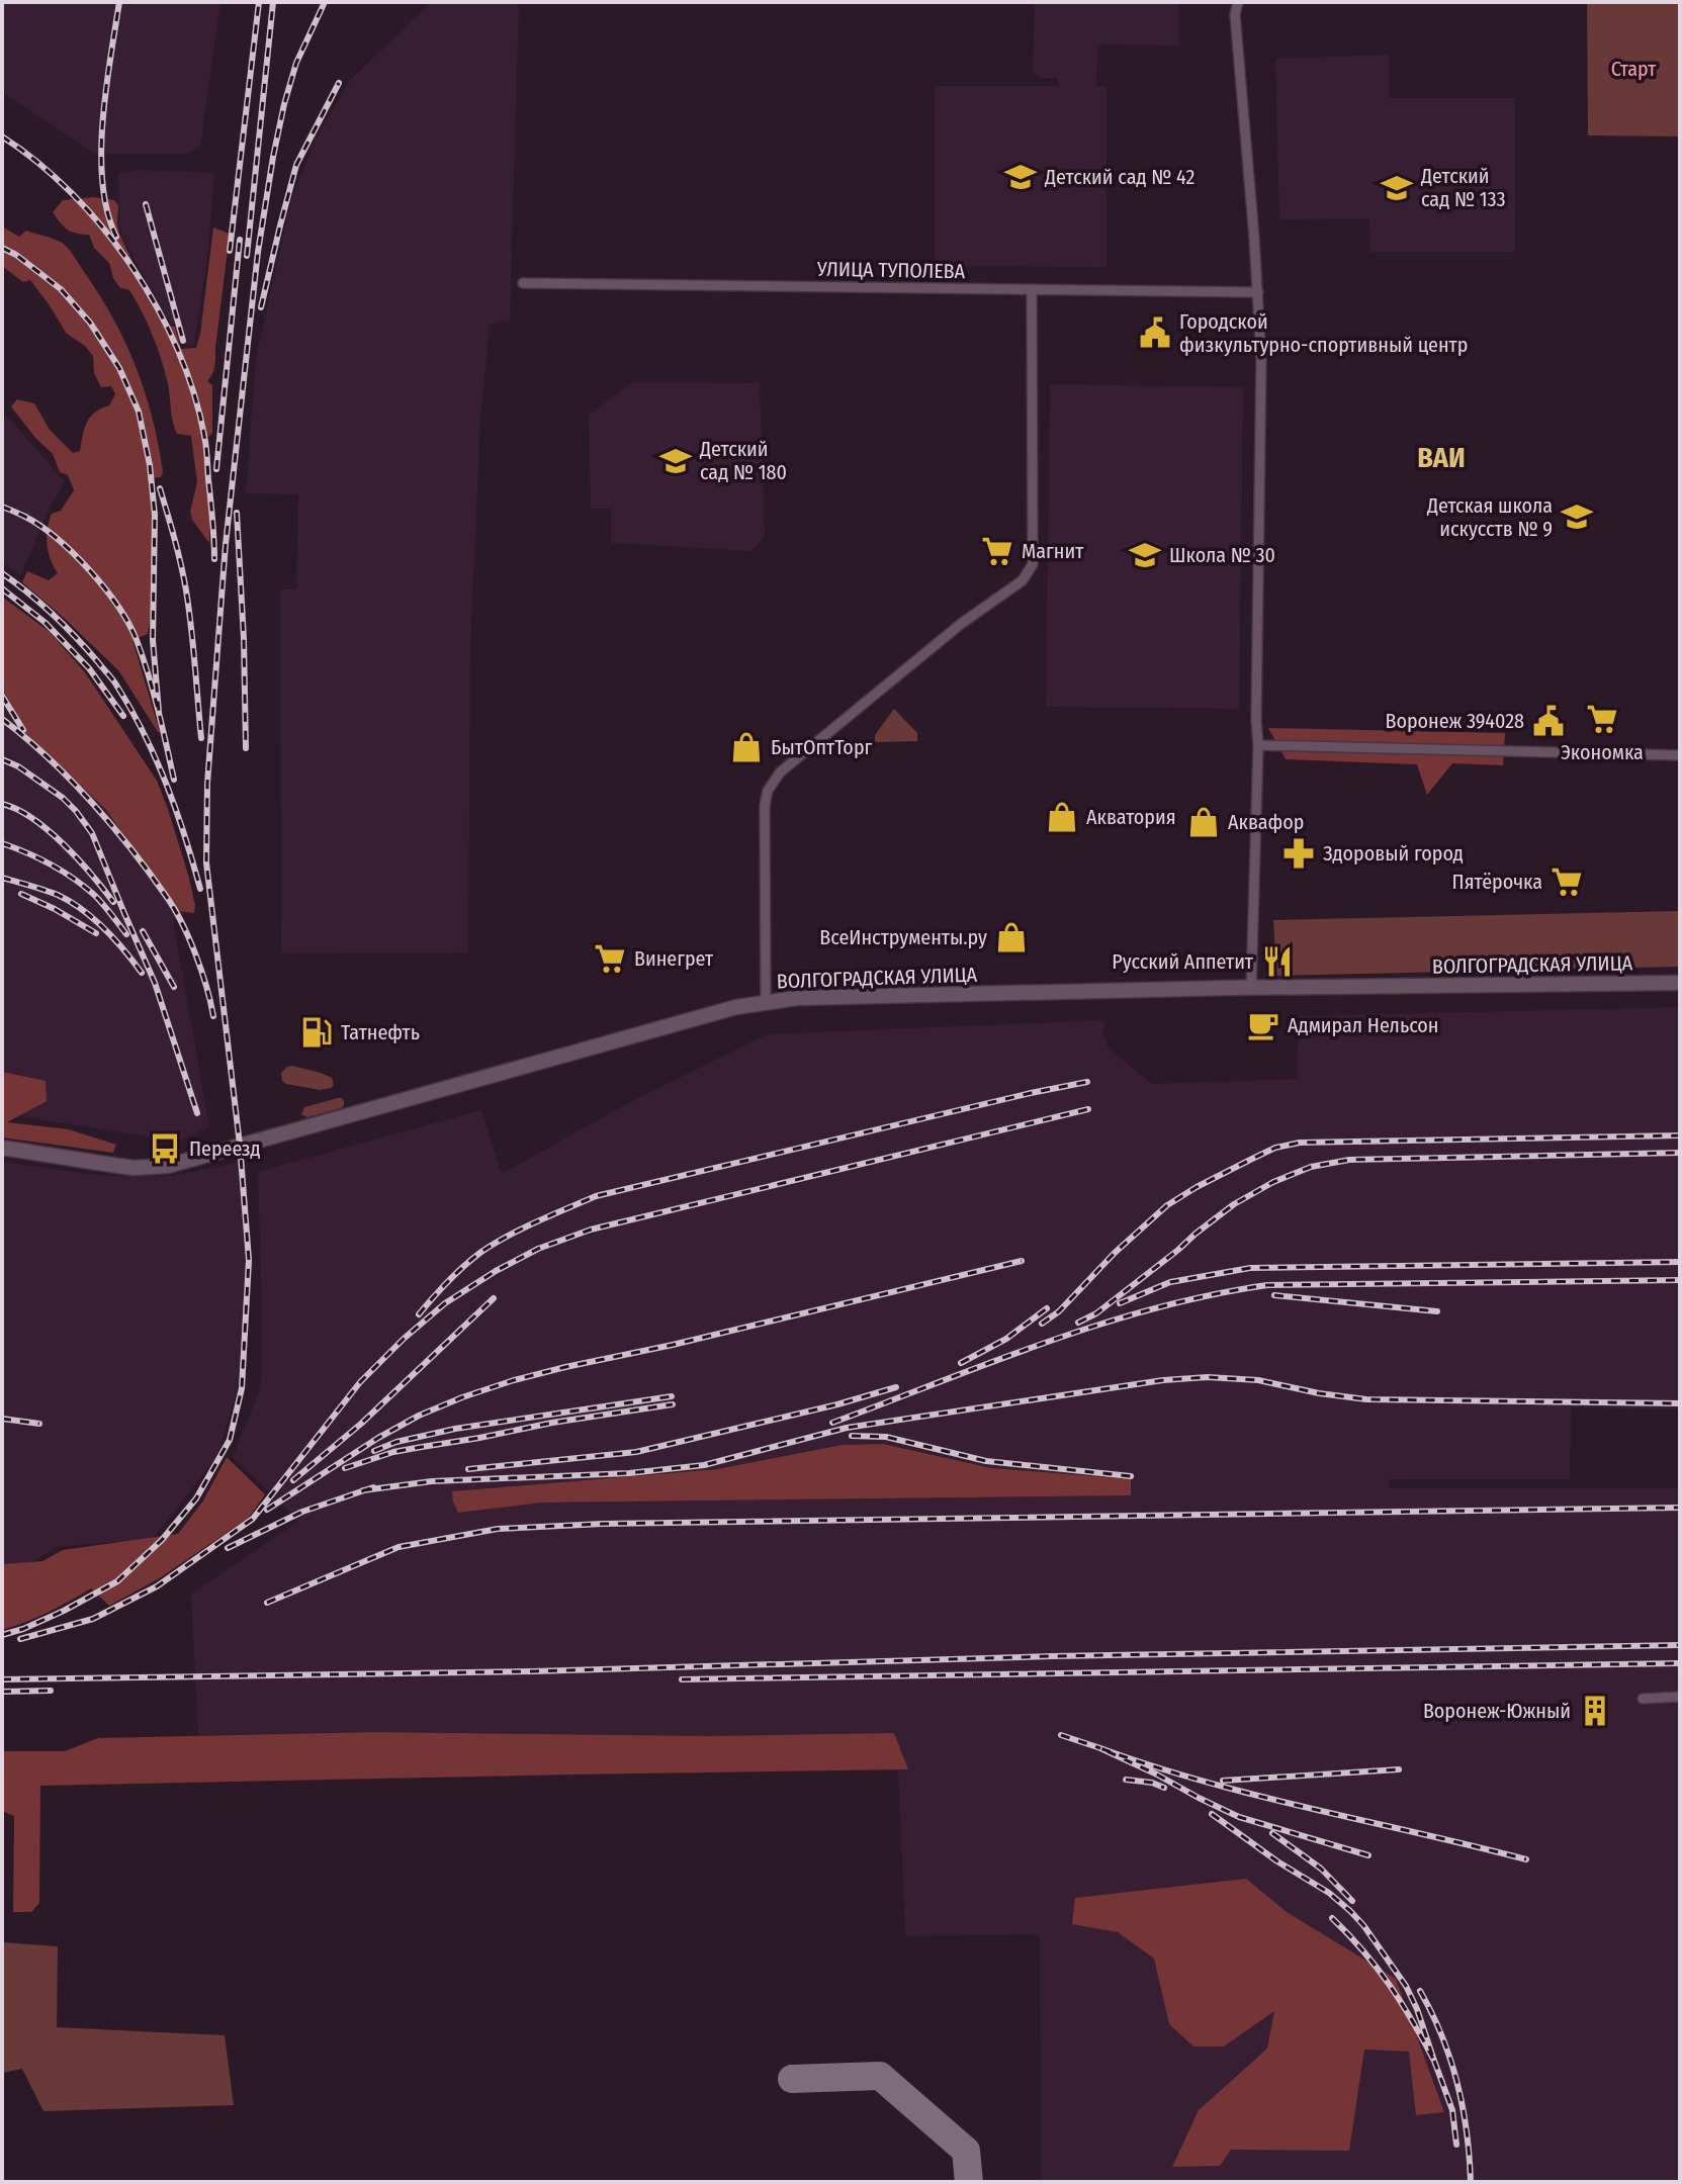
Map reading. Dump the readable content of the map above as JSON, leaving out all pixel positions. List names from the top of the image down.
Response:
{
  "streets": {
    "main road": ["ВОЛГОГРАДСКАЯ УЛИЦА"],
    "street": ["УЛИЦА ТУПОЛЕВА"]
  },
  "districts": ["ВАИ"],
  "parks": ["Старт"],
  "places": {
    "school or university": [
      "Детский сад № 42",
      "Детский сад № 133",
      "Детский сад № 180",
      "Детская школа искусств № 9",
      "Школа № 30"
    ],
    "public building": ["Городской физкультурно-спортивный центр", "Воронеж 394028"],
    "supermarket": [
      "Магнит",
      "Экономка",
      "Пятёрочка",
      "Винегрет"
    ],
    "shop": [
      "БытОптТорг",
      "Акватория",
      "Аквафор",
      "ВсеИнструменты.ру"
    ],
    "pharmacy": ["Здоровый город"],
    "restaurant": ["Русский Аппетит"],
    "cafe": ["Адмирал Нельсон"],
    "fuel station": ["Татнефть"],
    "bus stop": ["Переезд"],
    "building": ["Воронеж-Южный"]
  }
}
